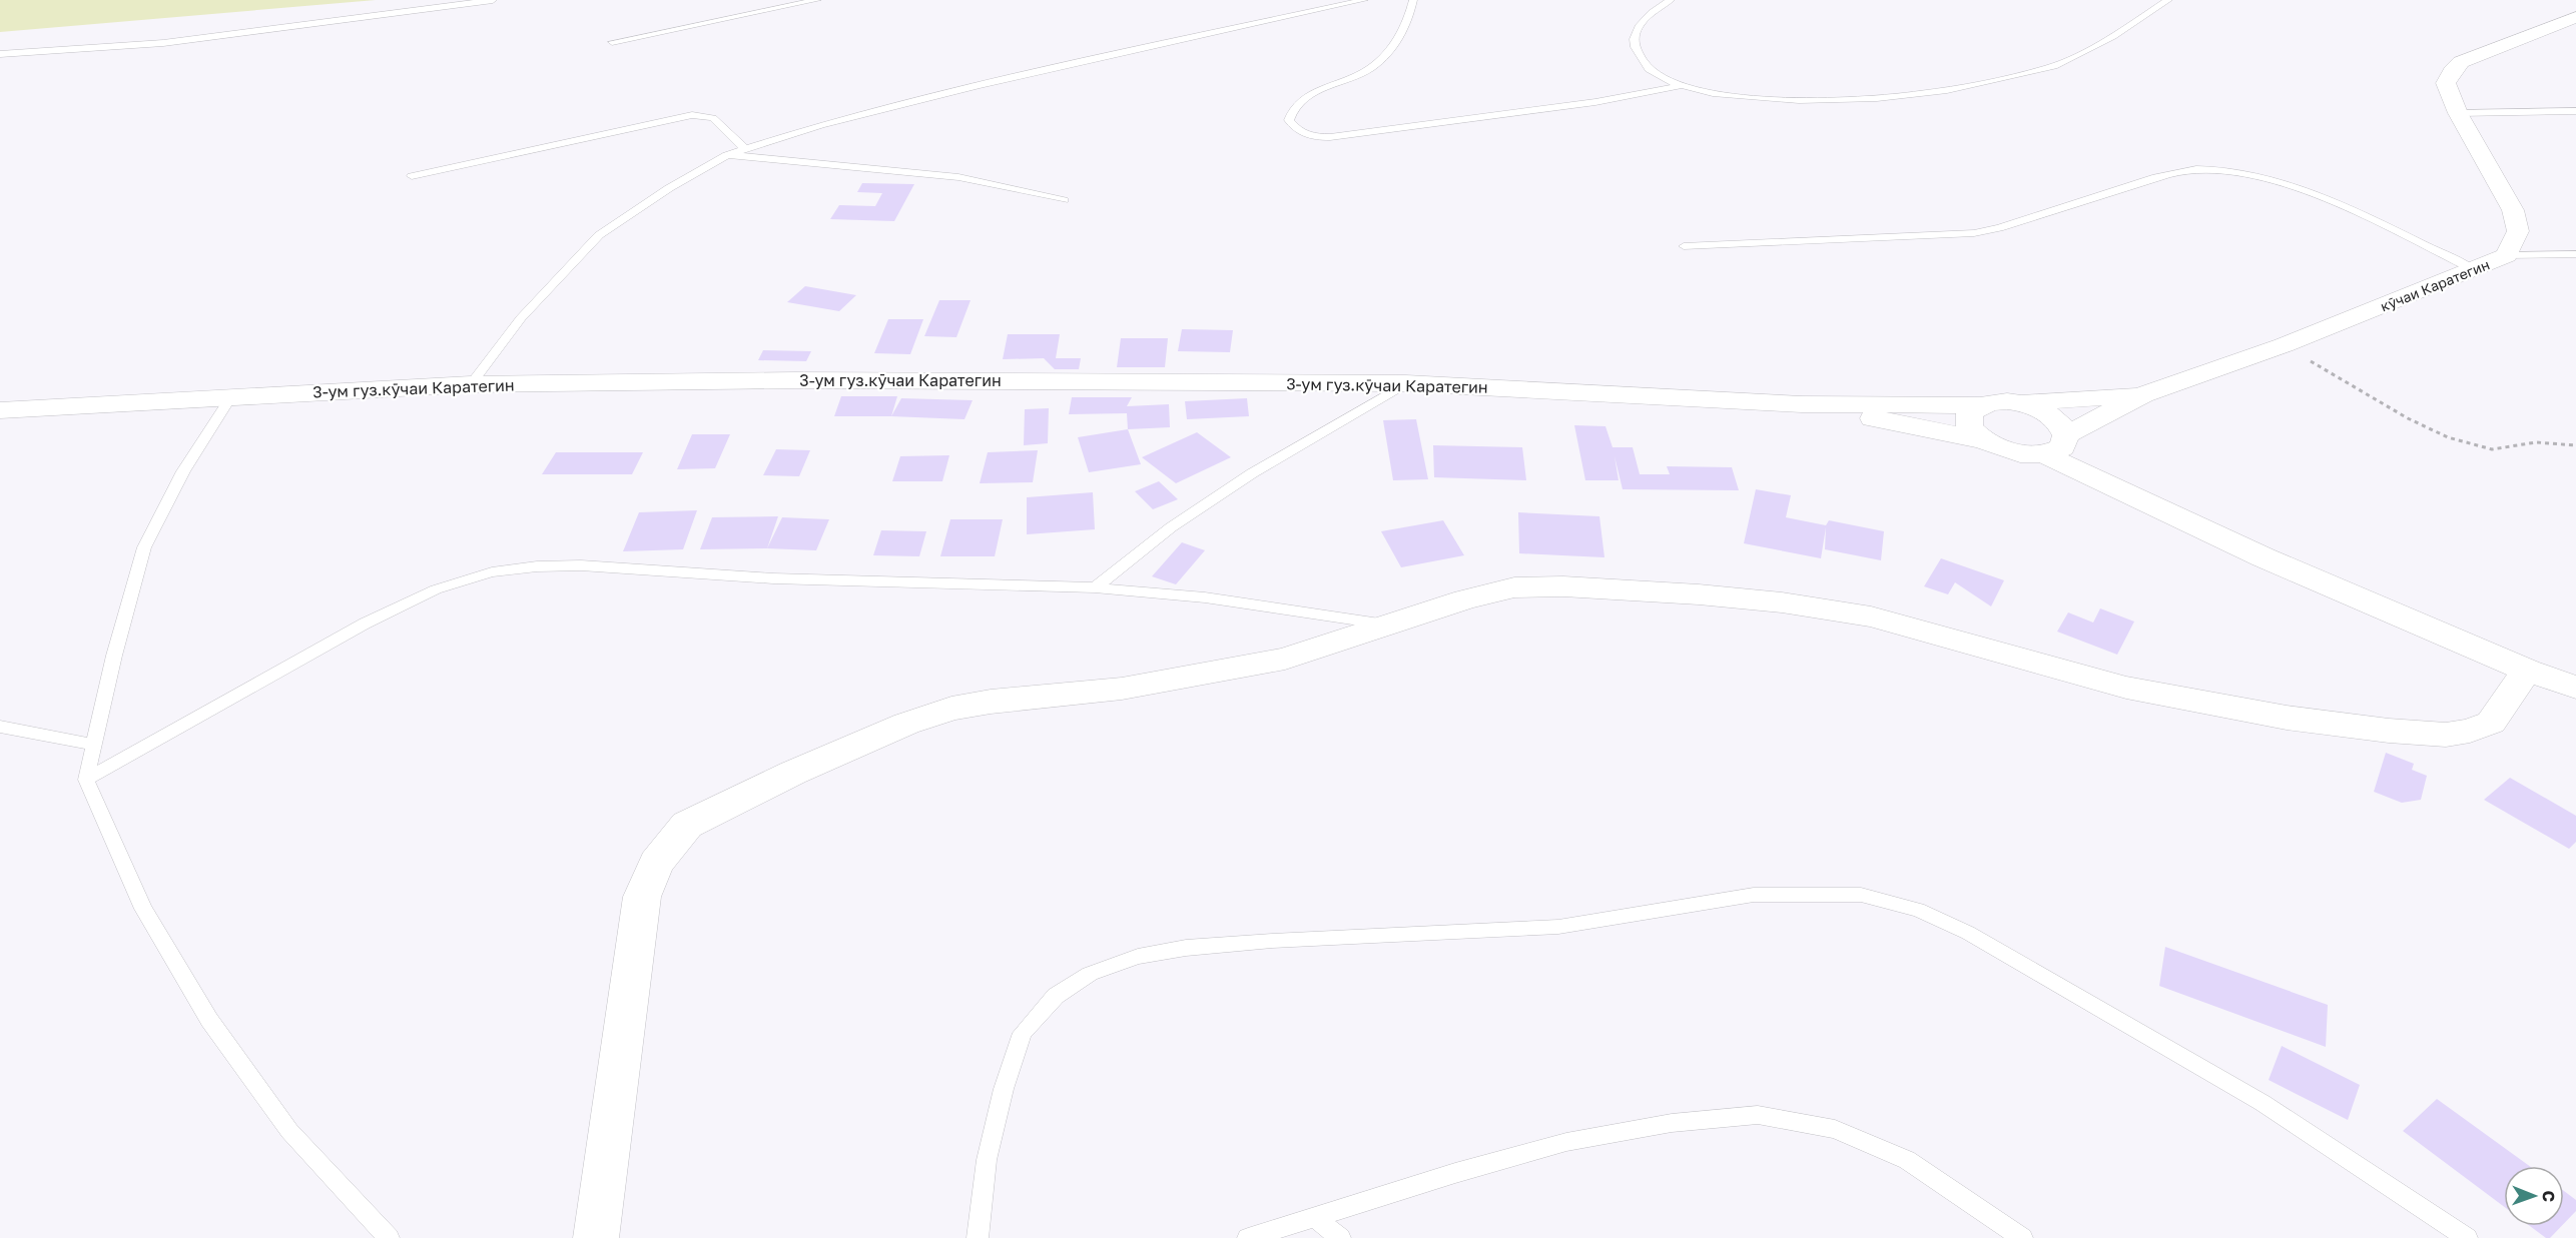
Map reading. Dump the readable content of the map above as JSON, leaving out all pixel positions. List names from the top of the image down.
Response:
{
  "streets": {
    "street": ["кӯчаи Каратегин", "3-ум гуз.кӯчаи Каратегин"]
  },
  "crossings": [
    ["кӯчаи Каратегин", "3-ум гуз.кӯчаи Каратегин"]
  ],
  "north": "right"
}
